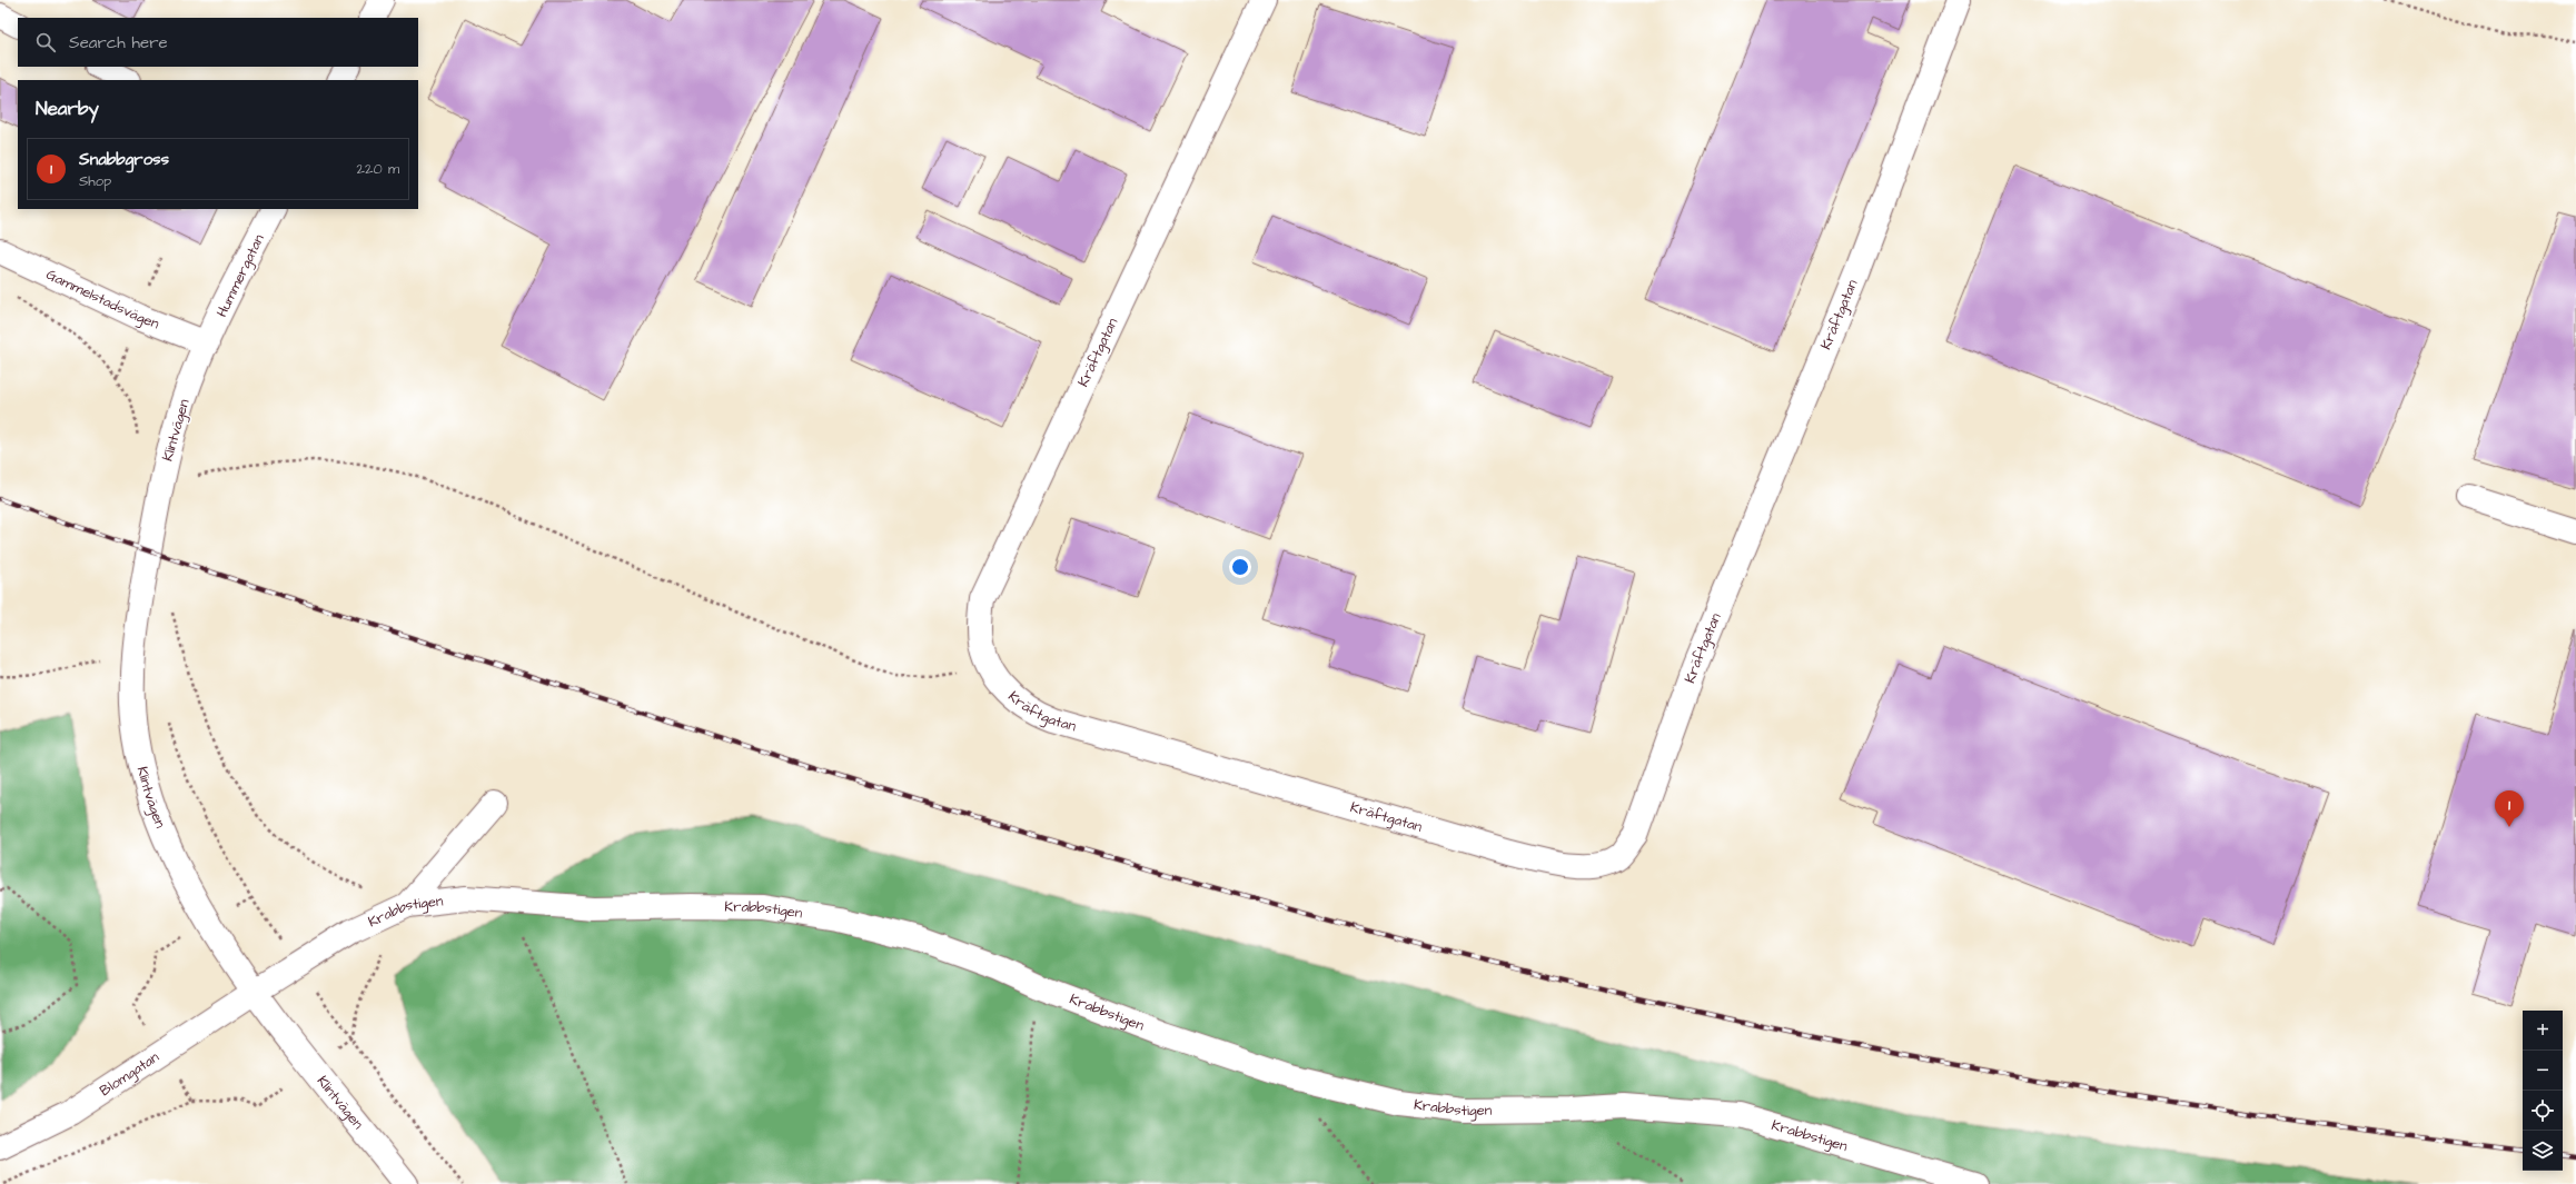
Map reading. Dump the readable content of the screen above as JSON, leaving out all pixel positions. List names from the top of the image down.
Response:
{
  "streets": {
    "street": [
      "Hummergatan",
      "Gammelstadsvägen",
      "Kräftgatan",
      "Klintvägen",
      "Krabbstigen",
      "Blomgatan"
    ]
  },
  "crossings": [
    ["Hummergatan", "Gammelstadsvägen"],
    ["Hummergatan", "Klintvägen"],
    ["Gammelstadsvägen", "Klintvägen"],
    ["Klintvägen", "Krabbstigen"],
    ["Klintvägen", "Blomgatan"],
    ["Krabbstigen", "Blomgatan"]
  ],
  "page": {
    "search": "Search here",
    "heading": "Nearby",
    "list": [
      {
        "mark": "1",
        "name": "Snabbgross",
        "note": "Shop",
        "value": "220 m"
      }
    ],
    "pins": "1",
    "map_buttons": ["+", "−"]
  }
}
